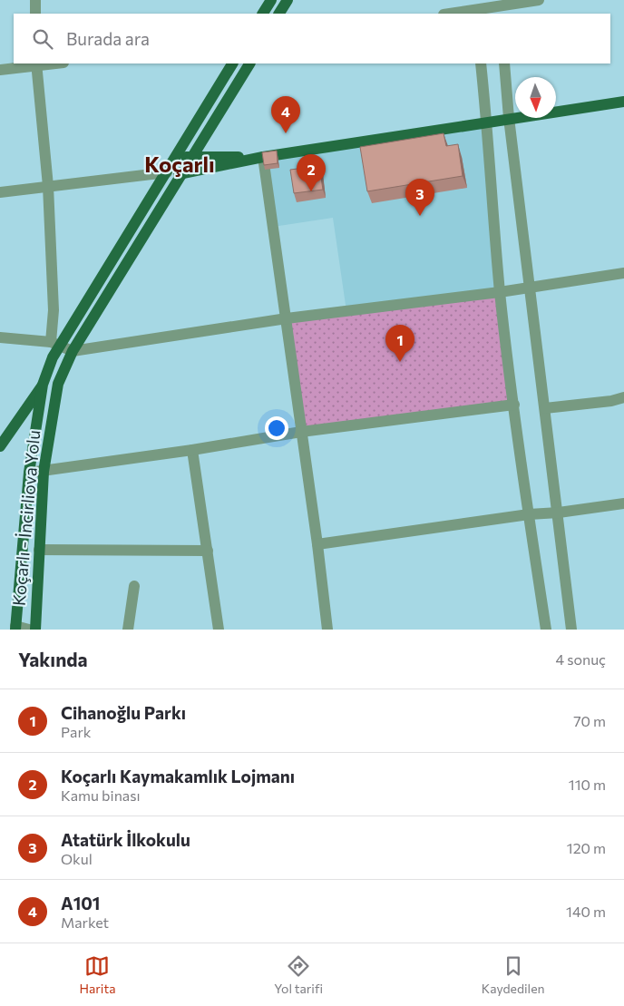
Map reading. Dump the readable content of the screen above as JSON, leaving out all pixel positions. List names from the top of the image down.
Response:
{
  "streets": {
    "main road": ["Koçarlı - İncirliova Yolu"]
  },
  "districts": ["Koçarlı"],
  "north": "bottom",
  "page": {
    "search": "Burada ara",
    "pins": [
      "4",
      "2",
      "3",
      "1"
    ],
    "heading": ["Yakında", "4 sonuç"],
    "list": [
      {
        "mark": "1",
        "name": "Cihanoğlu Parkı",
        "note": "Park",
        "value": "70 m"
      },
      {
        "mark": "2",
        "name": "Koçarlı Kaymakamlık Lojmanı",
        "note": "Kamu binası",
        "value": "110 m"
      },
      {
        "mark": "3",
        "name": "Atatürk İlkokulu",
        "note": "Okul",
        "value": "120 m"
      },
      {
        "mark": "4",
        "name": "A101",
        "note": "Market",
        "value": "140 m"
      }
    ],
    "nav": ["Harita", "Yol tarifi", "Kaydedilen"]
  }
}
